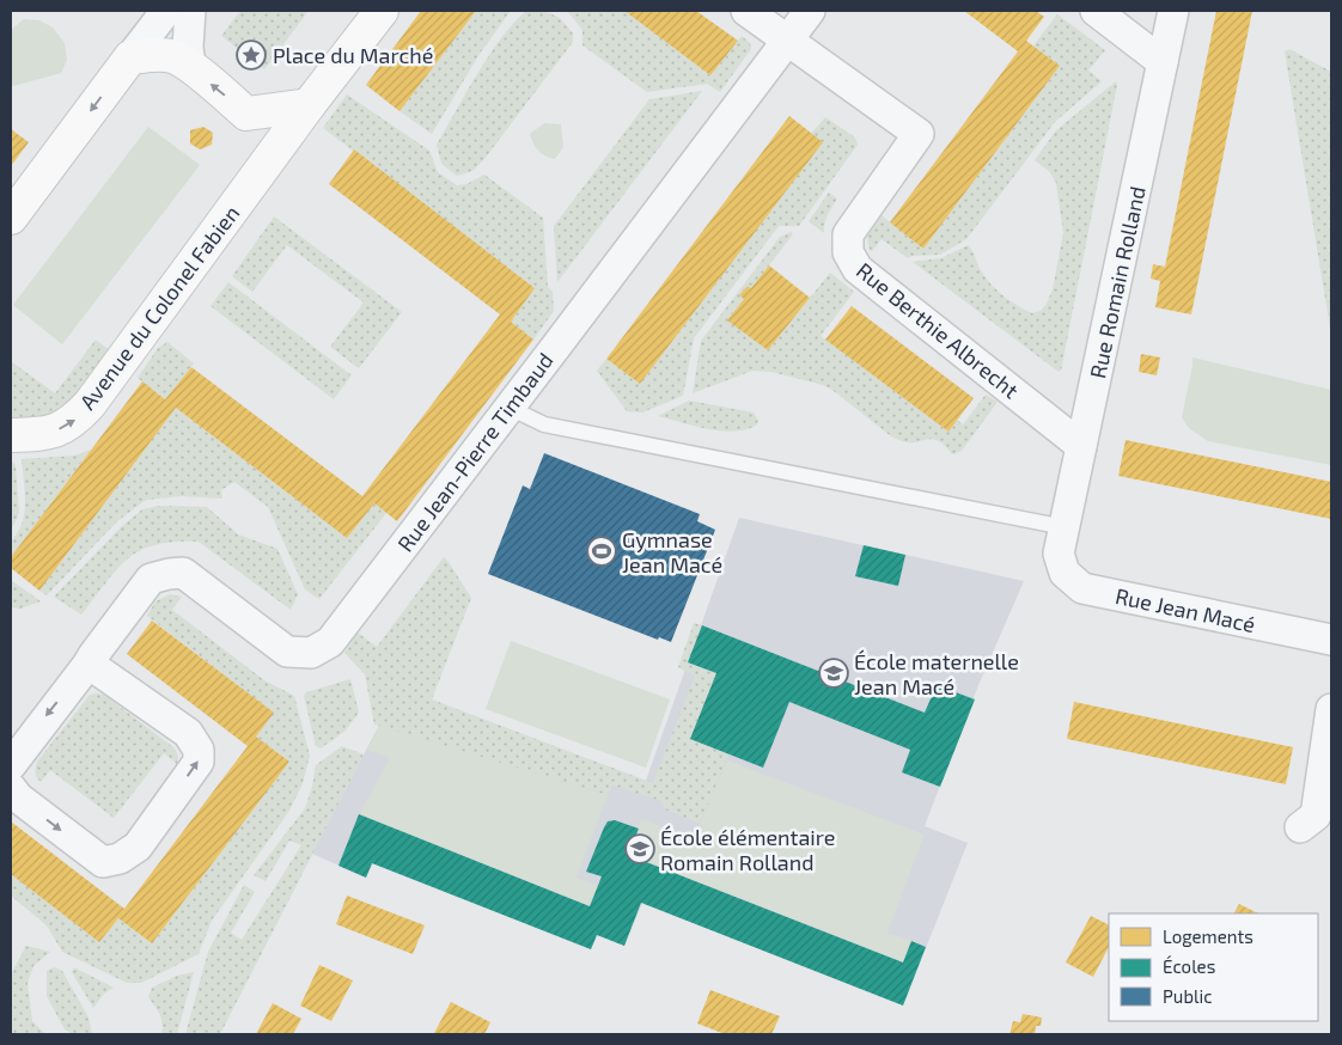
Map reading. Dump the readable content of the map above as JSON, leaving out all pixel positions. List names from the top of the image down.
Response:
{
  "streets": {
    "street": [
      "Rue Romain Rolland",
      "Avenue du Colonel Fabien",
      "Rue Berthie Albrecht",
      "Rue Jean-Pierre Timbaud",
      "Rue Jean Macé"
    ]
  },
  "crossings": [
    ["Rue Romain Rolland", "Rue Berthie Albrecht"],
    ["Rue Romain Rolland", "Rue Jean Macé"],
    ["Rue Berthie Albrecht", "Rue Jean-Pierre Timbaud"]
  ],
  "places": {
    "place": ["Place du Marché"],
    "sports": ["Gymnase Jean Macé"],
    "school or university": ["École maternelle Jean Macé", "École élémentaire Romain Rolland"]
  },
  "legend": ["Logements", "Écoles", "Public"]
}
